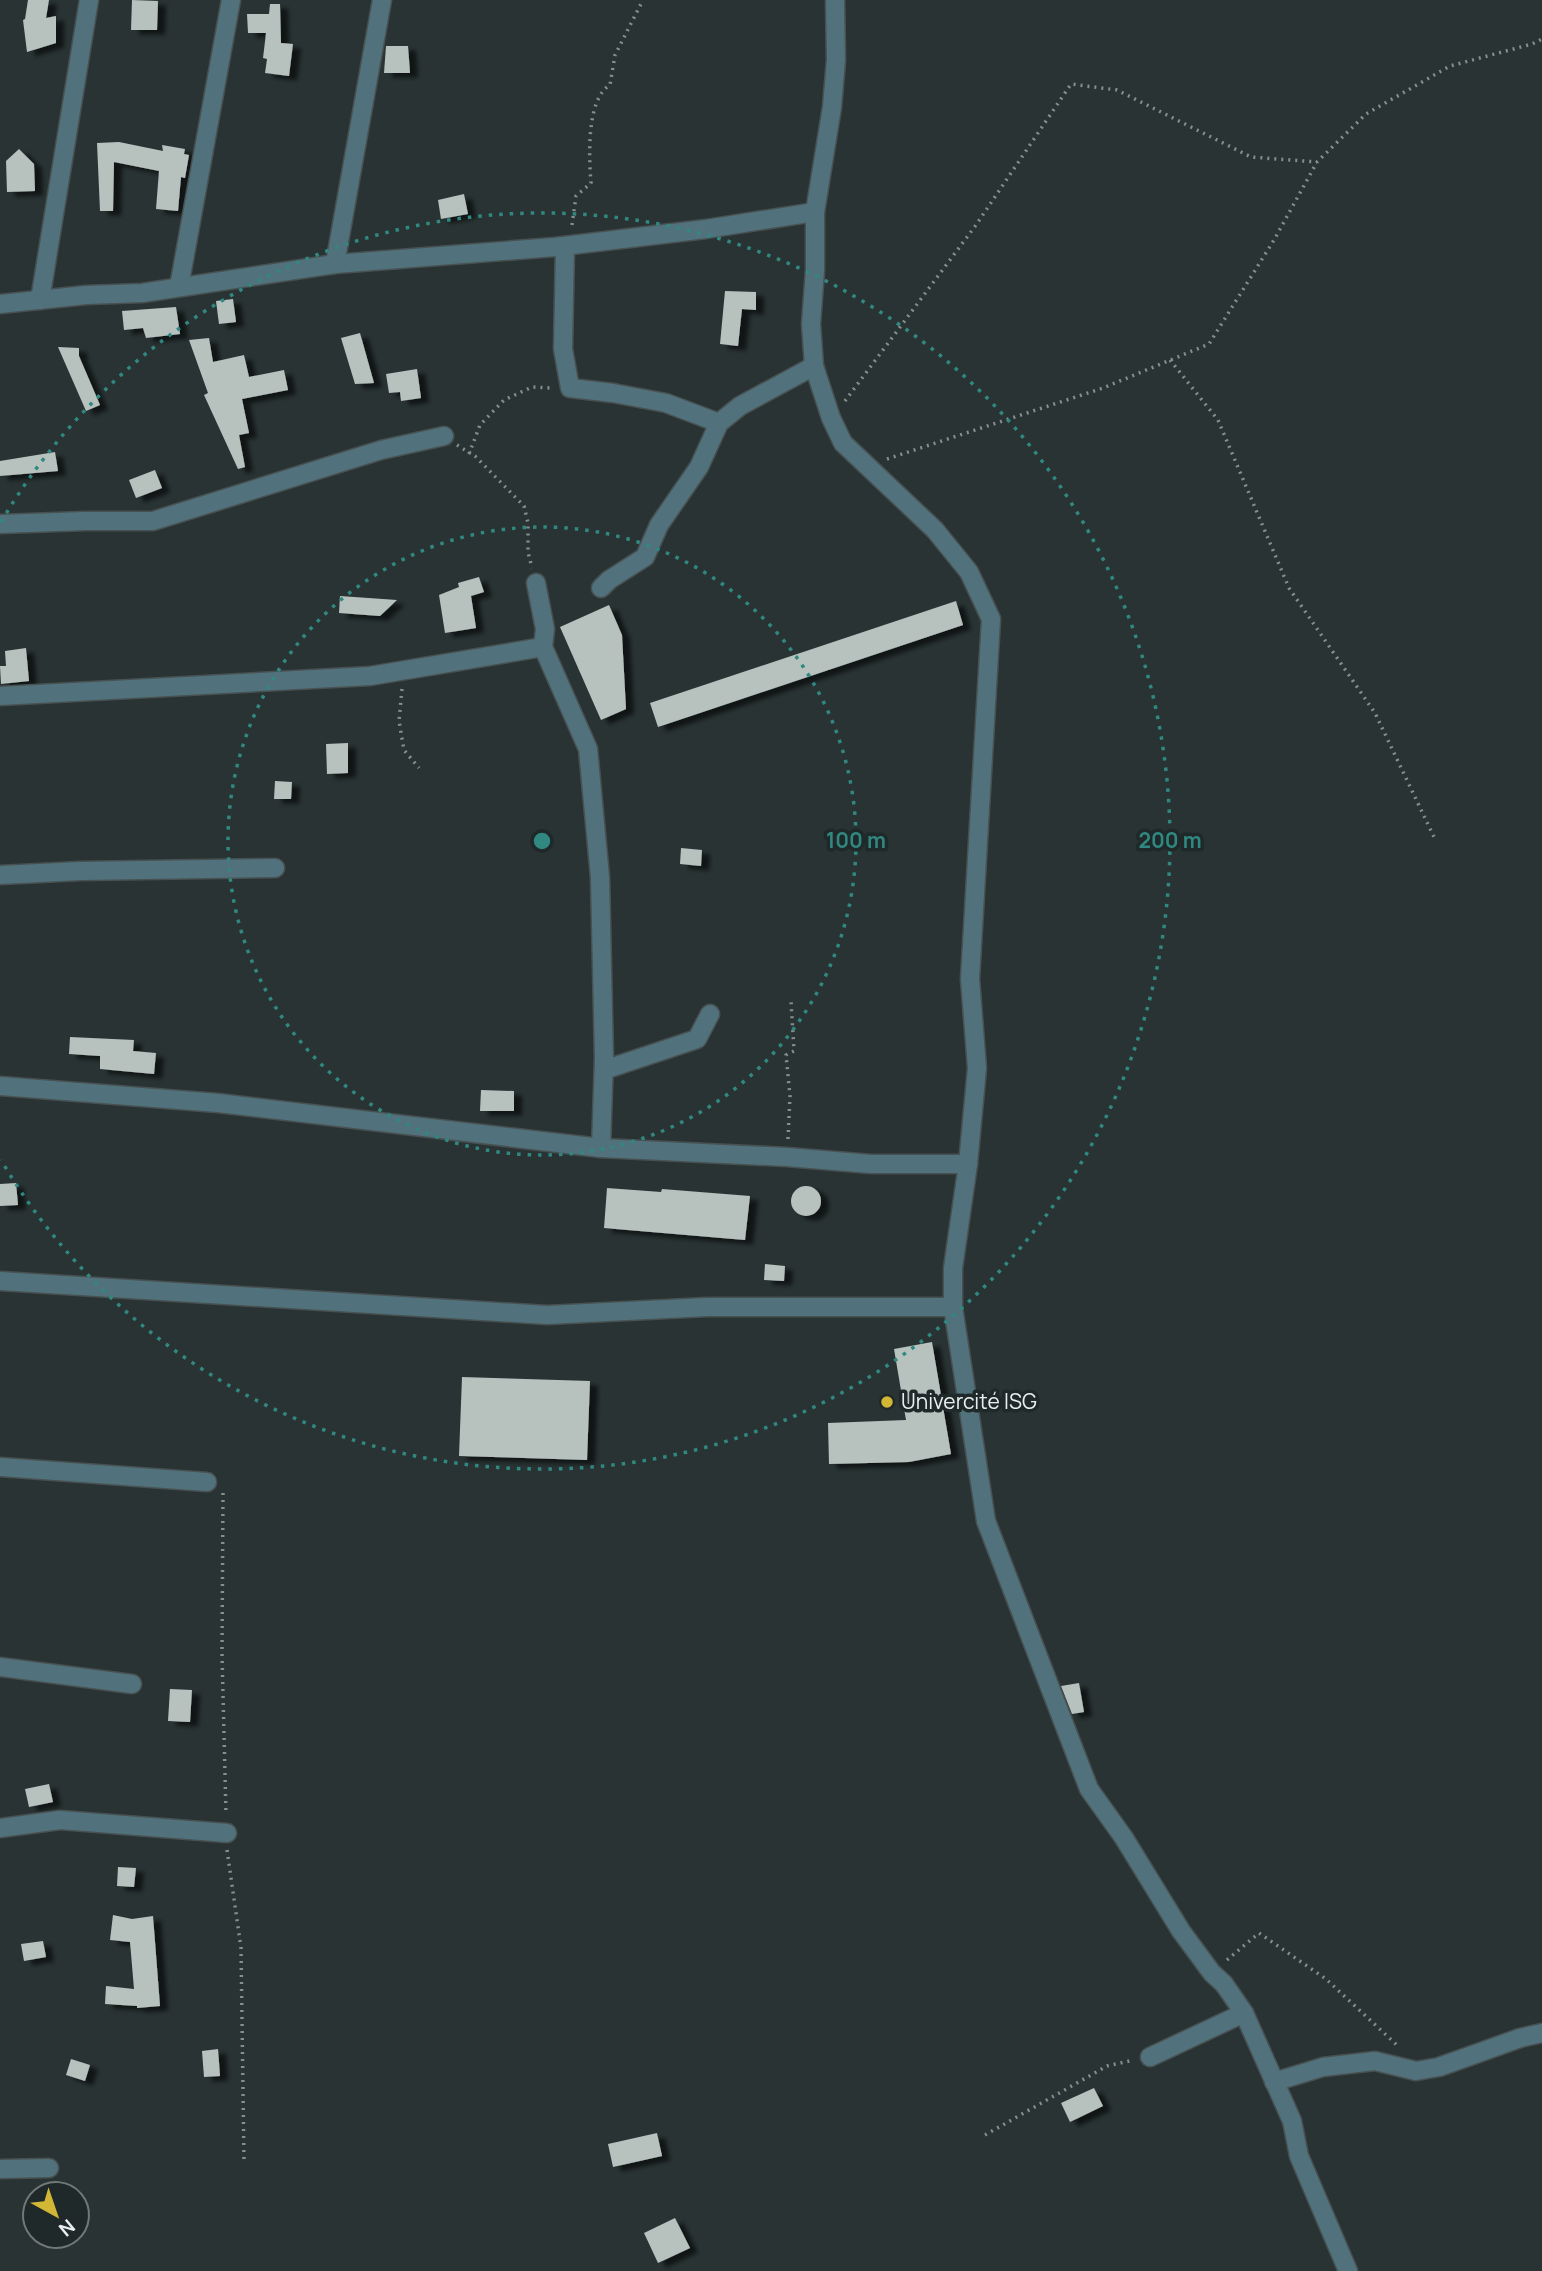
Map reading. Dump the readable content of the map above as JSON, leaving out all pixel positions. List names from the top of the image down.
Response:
{
  "places": ["Univercité ISG"],
  "north": "bottom right",
  "rings": ["100 m", "200 m"]
}
